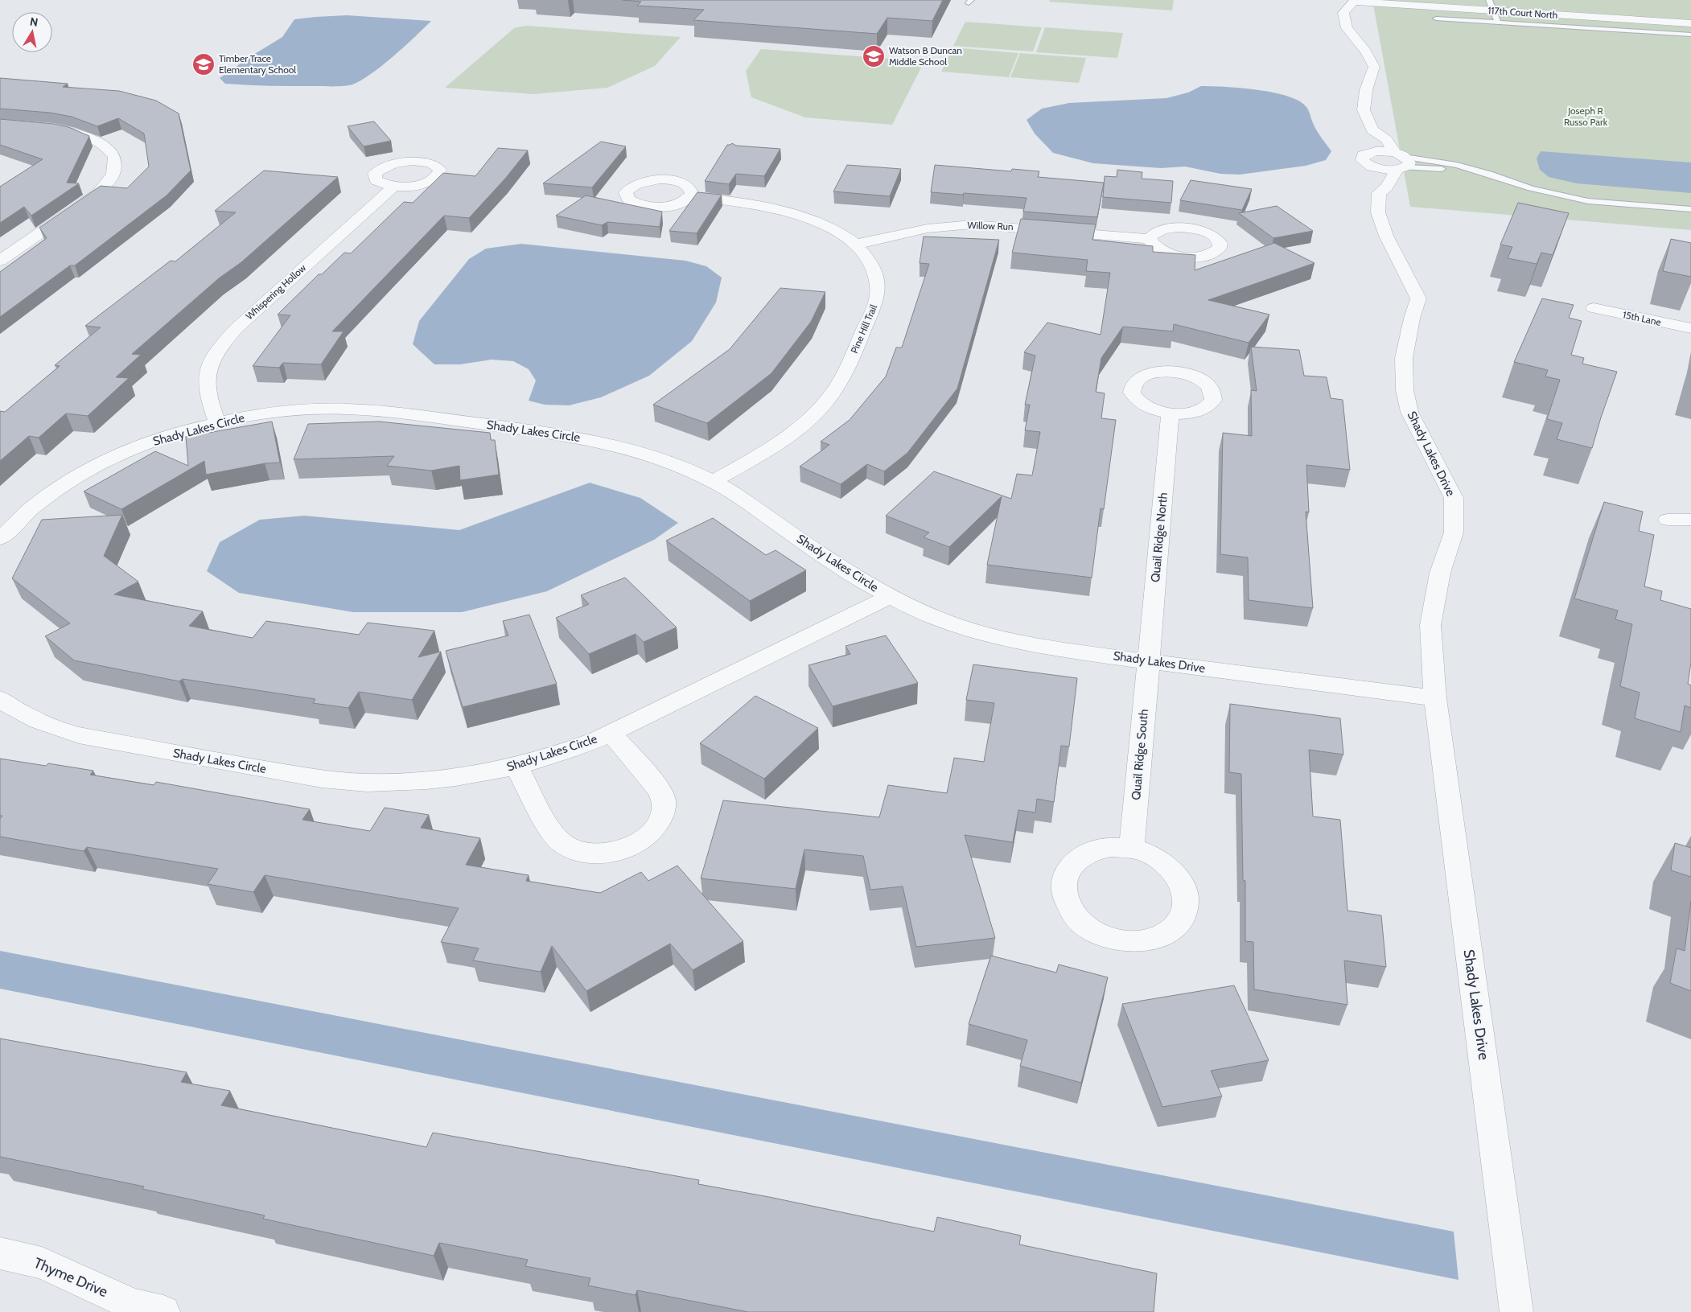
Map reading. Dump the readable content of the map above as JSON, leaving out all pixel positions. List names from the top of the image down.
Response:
{
  "streets": {
    "street": [
      "117th Court North",
      "Willow Run",
      "Whispering Hollow",
      "15th Lane",
      "Pine Hill Trail",
      "Shady Lakes Circle",
      "Shady Lakes Drive",
      "Quail Ridge North",
      "Quail Ridge South",
      "Thyme Drive"
    ]
  },
  "crossings": [
    ["Willow Run", "Pine Hill Trail"],
    ["Whispering Hollow", "Shady Lakes Circle"],
    ["Pine Hill Trail", "Shady Lakes Circle"],
    ["Shady Lakes Circle", "Shady Lakes Drive"],
    ["Shady Lakes Drive", "Quail Ridge North"],
    ["Shady Lakes Drive", "Quail Ridge South"],
    ["Quail Ridge North", "Quail Ridge South"]
  ],
  "parks": ["Joseph R Russo Park"],
  "places": {
    "school or university": ["Watson B Duncan Middle School", "Timber Trace Elementary School"]
  },
  "north": "top"
}
